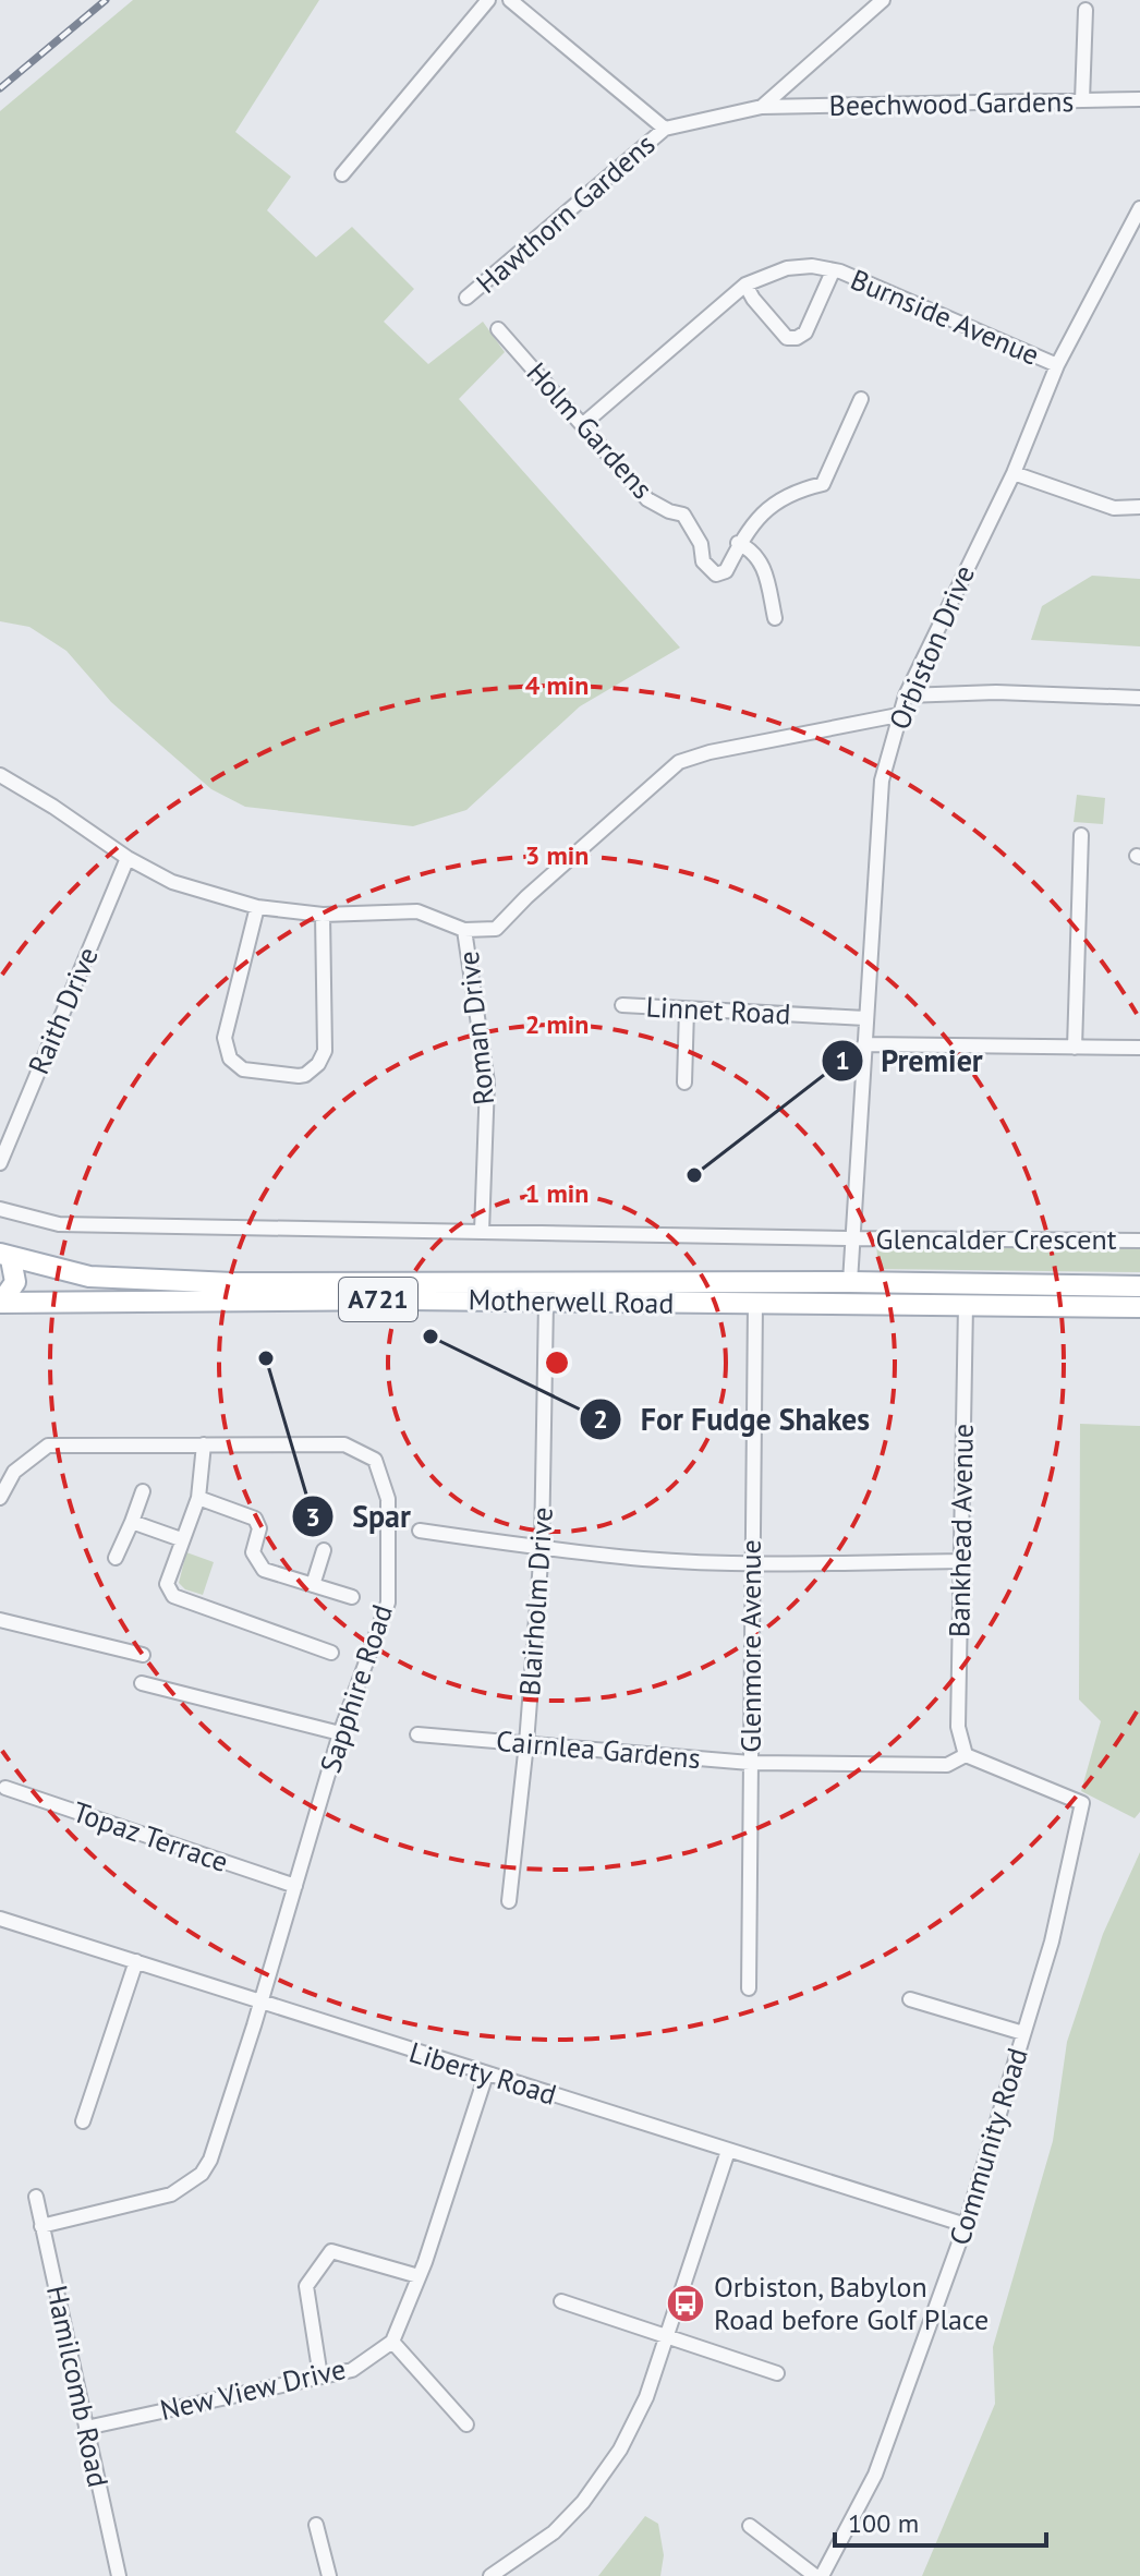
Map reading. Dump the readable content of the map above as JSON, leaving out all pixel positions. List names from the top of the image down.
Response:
{
  "streets": {
    "main road": ["A721", "Motherwell Road"],
    "street": [
      "Beechwood Gardens",
      "Hawthorn Gardens",
      "Burnside Avenue",
      "Holm Gardens",
      "Orbiston Drive",
      "Raith Drive",
      "Linnet Road",
      "Roman Drive",
      "Glencalder Crescent",
      "Bankhead Avenue",
      "Blairholm Drive",
      "Glenmore Avenue",
      "Sapphire Road",
      "Cairnlea Gardens",
      "Topaz Terrace",
      "Liberty Road",
      "Community Road",
      "Hamilcomb Road",
      "New View Drive"
    ]
  },
  "crossings": [
    ["Beechwood Gardens", "Hawthorn Gardens"],
    ["Burnside Avenue", "Holm Gardens"],
    ["Burnside Avenue", "Orbiston Drive"],
    ["Orbiston Drive", "Linnet Road"],
    ["Orbiston Drive", "Glencalder Crescent"],
    ["Orbiston Drive", "Motherwell Road"],
    ["Motherwell Road", "Bankhead Avenue"],
    ["Motherwell Road", "Blairholm Drive"],
    ["Motherwell Road", "Glenmore Avenue"],
    ["Bankhead Avenue", "Cairnlea Gardens"],
    ["Bankhead Avenue", "Community Road"],
    ["Blairholm Drive", "Cairnlea Gardens"],
    ["Glenmore Avenue", "Cairnlea Gardens"],
    ["Sapphire Road", "Topaz Terrace"],
    ["Sapphire Road", "Liberty Road"],
    ["Sapphire Road", "Hamilcomb Road"],
    ["Cairnlea Gardens", "Community Road"],
    ["Liberty Road", "Community Road"],
    ["Hamilcomb Road", "New View Drive"]
  ],
  "places": {
    "other": ["Premier", "For Fudge Shakes", "Spar"],
    "bus stop": ["Orbiston, Babylon Road before Golf Place"]
  },
  "scale_bar": "100 m",
  "rings": [
    "4 min",
    "3 min",
    "2 min",
    "1 min"
  ]
}
